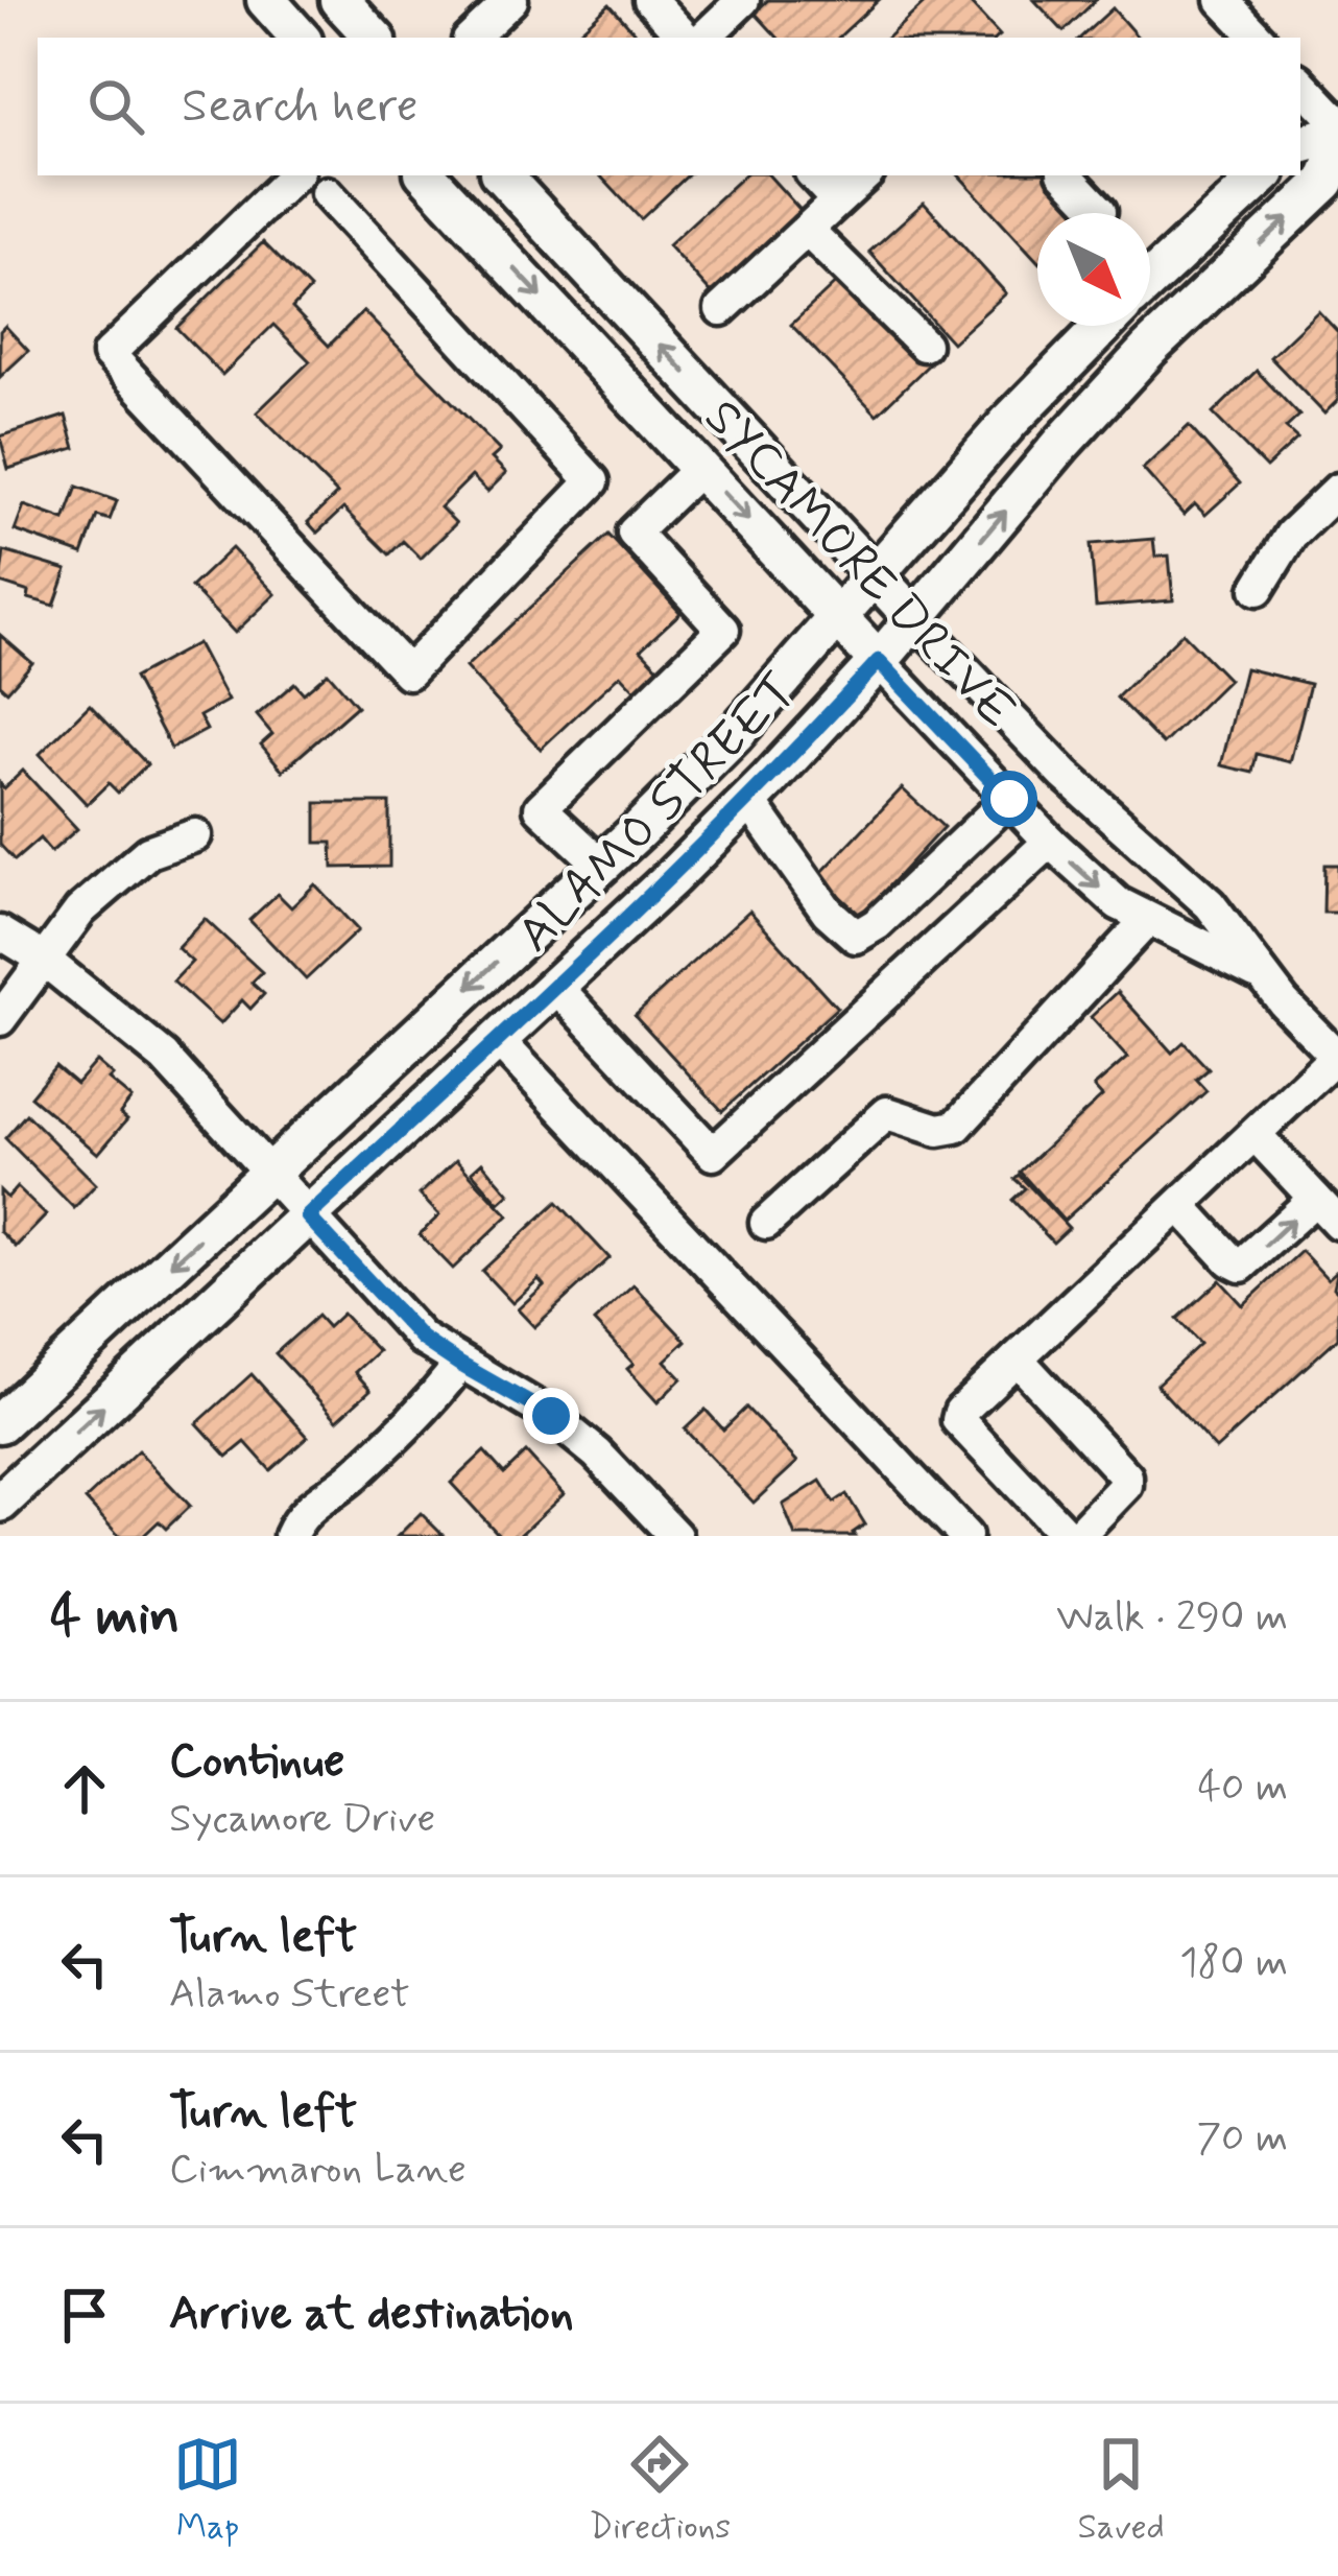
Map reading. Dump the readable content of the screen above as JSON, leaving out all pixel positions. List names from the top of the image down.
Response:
{
  "streets": {
    "main road": ["SYCAMORE DRIVE", "ALAMO STREET"]
  },
  "crossings": [
    ["SYCAMORE DRIVE", "ALAMO STREET"]
  ],
  "north": "bottom right",
  "page": {
    "search": "Search here",
    "heading": ["4 min", "Walk · 290 m"],
    "list": [
      ["Continue", "Sycamore Drive", "40 m"],
      ["Turn left", "Alamo Street", "180 m"],
      ["Turn left", "Cimmaron Lane", "70 m"],
      "Arrive at destination"
    ],
    "nav": ["Map", "Directions", "Saved"]
  }
}
